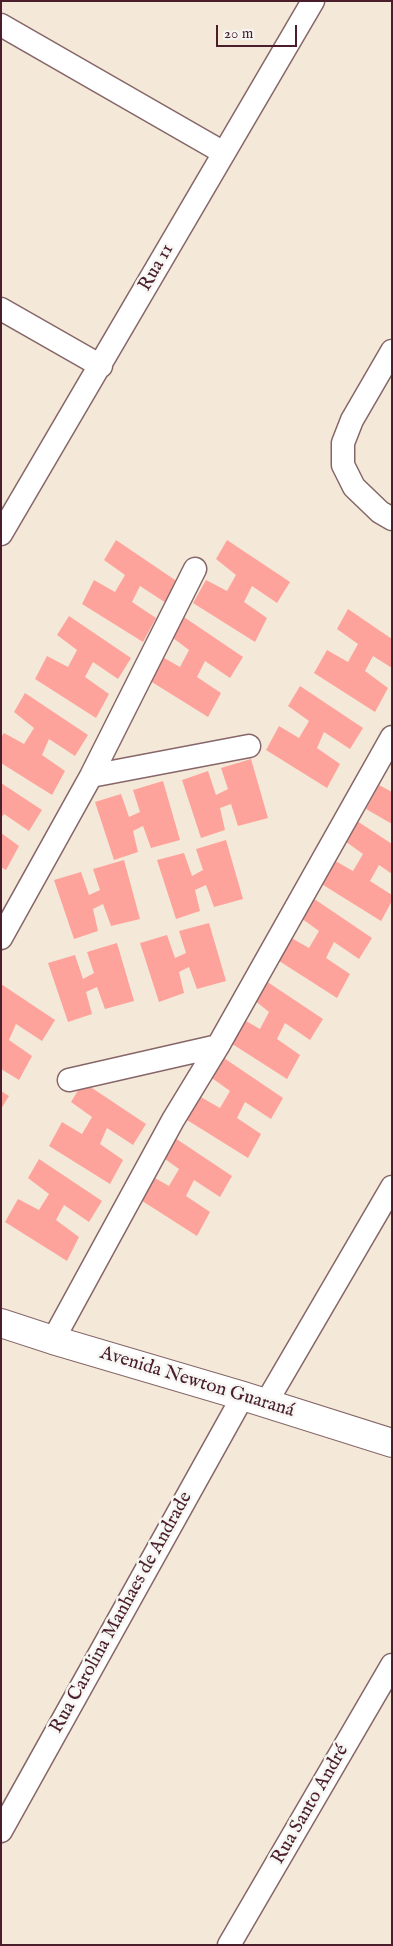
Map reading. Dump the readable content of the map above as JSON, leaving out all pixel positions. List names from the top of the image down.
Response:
{
  "streets": {
    "main road": ["Avenida Newton Guaraná"],
    "street": ["Rua 11", "Rua Carolina Manhaes de Andrade", "Rua Santo André"]
  },
  "crossings": [
    ["Avenida Newton Guaraná", "Rua Carolina Manhaes de Andrade"]
  ],
  "scale_bar": "20 m"
}
